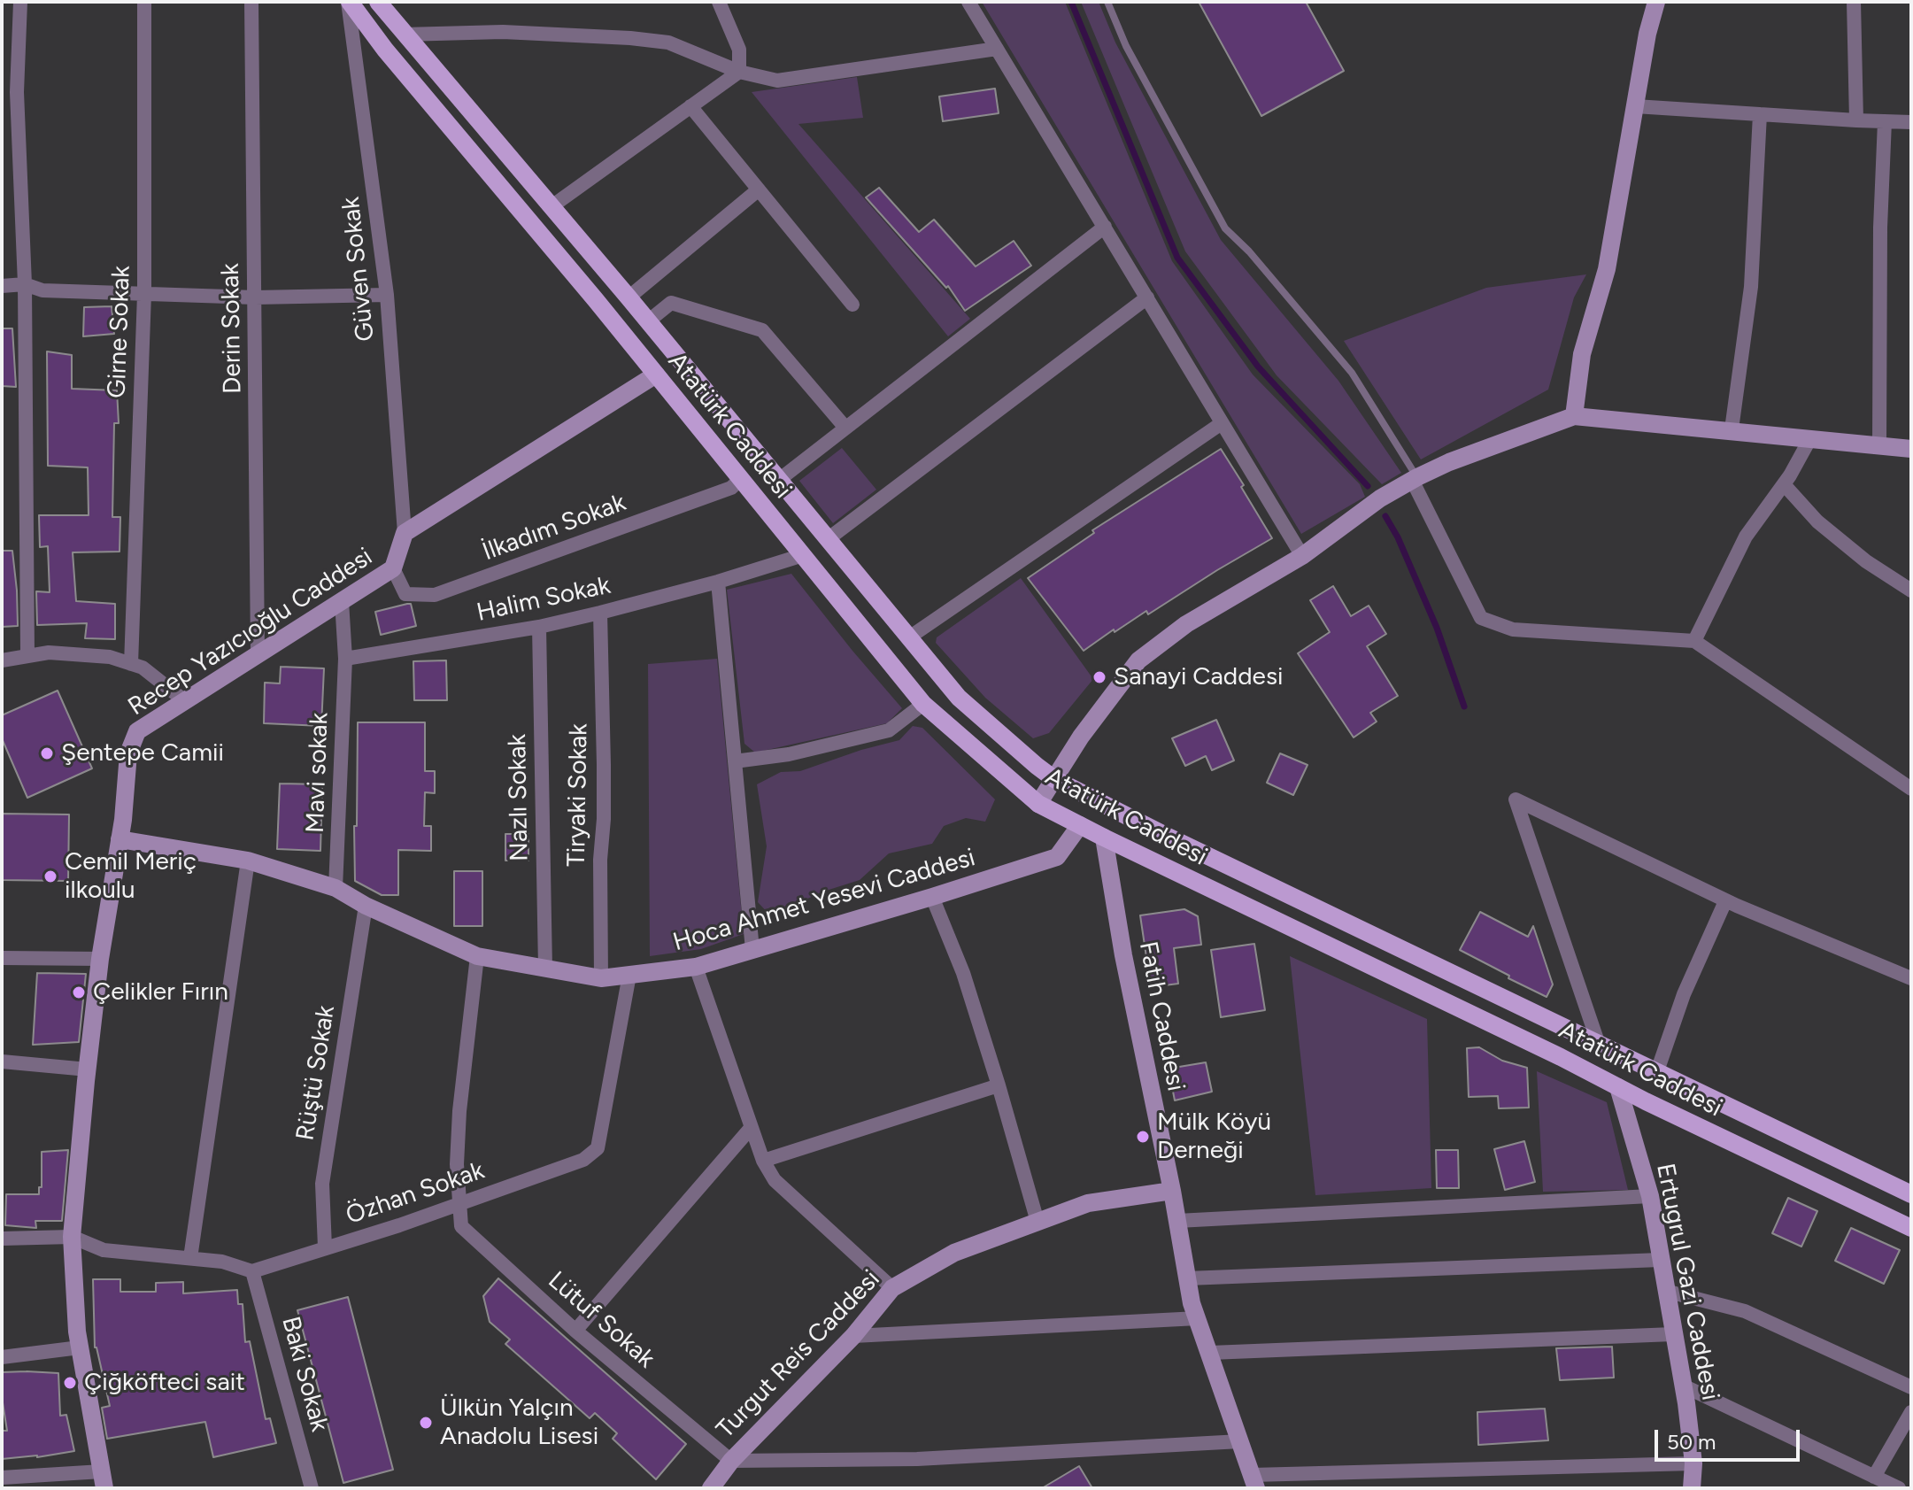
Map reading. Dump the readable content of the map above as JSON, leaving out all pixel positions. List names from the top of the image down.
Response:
{
  "streets": {
    "main road": ["Atatürk Caddesi"],
    "street": [
      "Güven Sokak",
      "Derin Sokak",
      "Girne Sokak",
      "İlkadım Sokak",
      "Halim Sokak",
      "Recep Yazıcıoğlu Caddesi",
      "Mavi sokak",
      "Tiryaki Sokak",
      "Nazlı Sokak",
      "Hoca Ahmet Yesevi Caddesi",
      "Fatih Caddesi",
      "Rüştü Sokak",
      "Özhan Sokak",
      "Ertugrul Gazi Caddesi",
      "Lütuf Sokak",
      "Turgut Reis Caddesi",
      "Baki Sokak"
    ]
  },
  "crossings": [
    ["Güven Sokak", "Atatürk Caddesi"],
    ["Güven Sokak", "Recep Yazıcıoğlu Caddesi"],
    ["Derin Sokak", "Recep Yazıcıoğlu Caddesi"],
    ["Atatürk Caddesi", "İlkadım Sokak"],
    ["Atatürk Caddesi", "Halim Sokak"],
    ["Atatürk Caddesi", "Hoca Ahmet Yesevi Caddesi"],
    ["Atatürk Caddesi", "Fatih Caddesi"],
    ["Atatürk Caddesi", "Ertugrul Gazi Caddesi"],
    ["İlkadım Sokak", "Recep Yazıcıoğlu Caddesi"],
    ["Halim Sokak", "Mavi sokak"],
    ["Halim Sokak", "Tiryaki Sokak"],
    ["Halim Sokak", "Nazlı Sokak"],
    ["Recep Yazıcıoğlu Caddesi", "Hoca Ahmet Yesevi Caddesi"],
    ["Mavi sokak", "Hoca Ahmet Yesevi Caddesi"],
    ["Tiryaki Sokak", "Hoca Ahmet Yesevi Caddesi"],
    ["Nazlı Sokak", "Hoca Ahmet Yesevi Caddesi"],
    ["Hoca Ahmet Yesevi Caddesi", "Rüştü Sokak"],
    ["Hoca Ahmet Yesevi Caddesi", "Özhan Sokak"],
    ["Hoca Ahmet Yesevi Caddesi", "Lütuf Sokak"],
    ["Fatih Caddesi", "Turgut Reis Caddesi"],
    ["Rüştü Sokak", "Özhan Sokak"],
    ["Özhan Sokak", "Lütuf Sokak"],
    ["Özhan Sokak", "Baki Sokak"],
    ["Lütuf Sokak", "Turgut Reis Caddesi"]
  ],
  "places": [
    "Sanayi Caddesi",
    "Şentepe Camii",
    "Cemil Meriç ilkoulu",
    "Çelikler Fırın",
    "Mülk Köyü Derneği",
    "Çiğköfteci sait",
    "Ülkün Yalçın Anadolu Lisesi"
  ],
  "scale_bar": "50 m"
}
